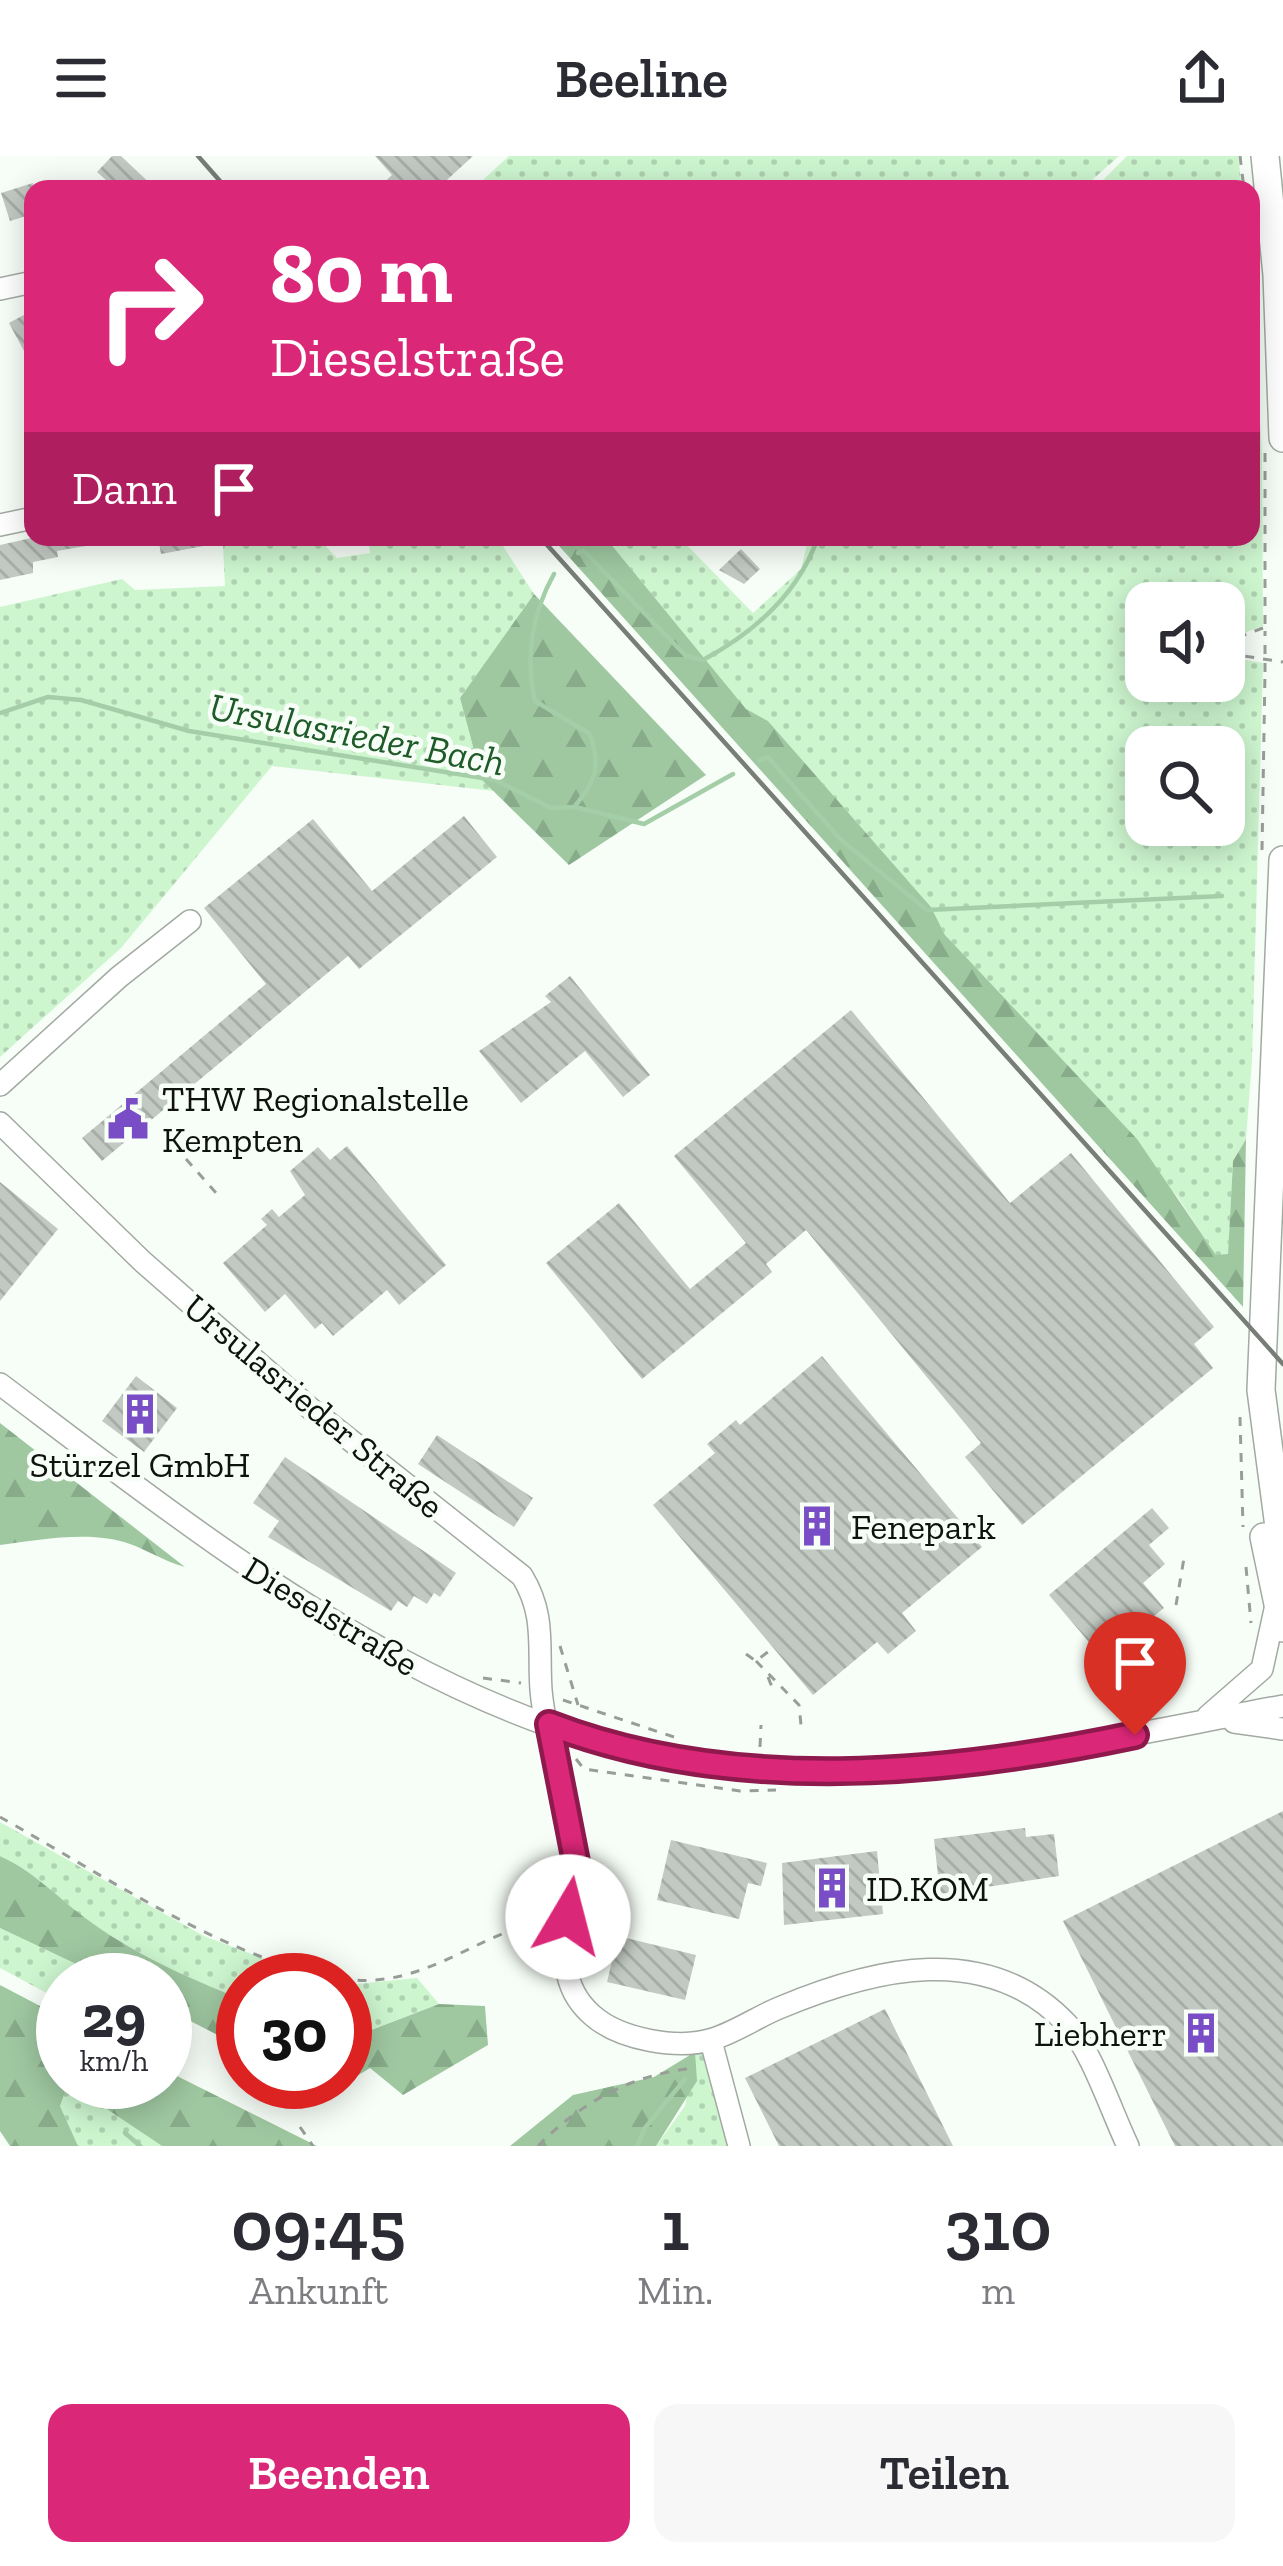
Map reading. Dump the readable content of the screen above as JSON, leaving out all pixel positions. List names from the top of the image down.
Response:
{
  "streets": {
    "street": ["Ursulasrieder Straße", "Dieselstraße"]
  },
  "crossings": [
    ["Ursulasrieder Straße", "Dieselstraße"]
  ],
  "water": ["Ursulasrieder Bach"],
  "places": {
    "public building": ["THW Regionalstelle Kempten"],
    "building": [
      "Stürzel GmbH",
      "Fenepark",
      "ID.KOM",
      "Liebherr"
    ]
  },
  "page": {
    "header": "Beeline",
    "turn": ["80 m", "Dieselstraße"],
    "then": "Dann",
    "speed": "29 km/h",
    "limit": "30",
    "eta": [
      "09:45",
      "Ankunft",
      "1",
      "Min.",
      "310",
      "m"
    ],
    "buttons": ["Beenden", "Teilen"]
  }
}
